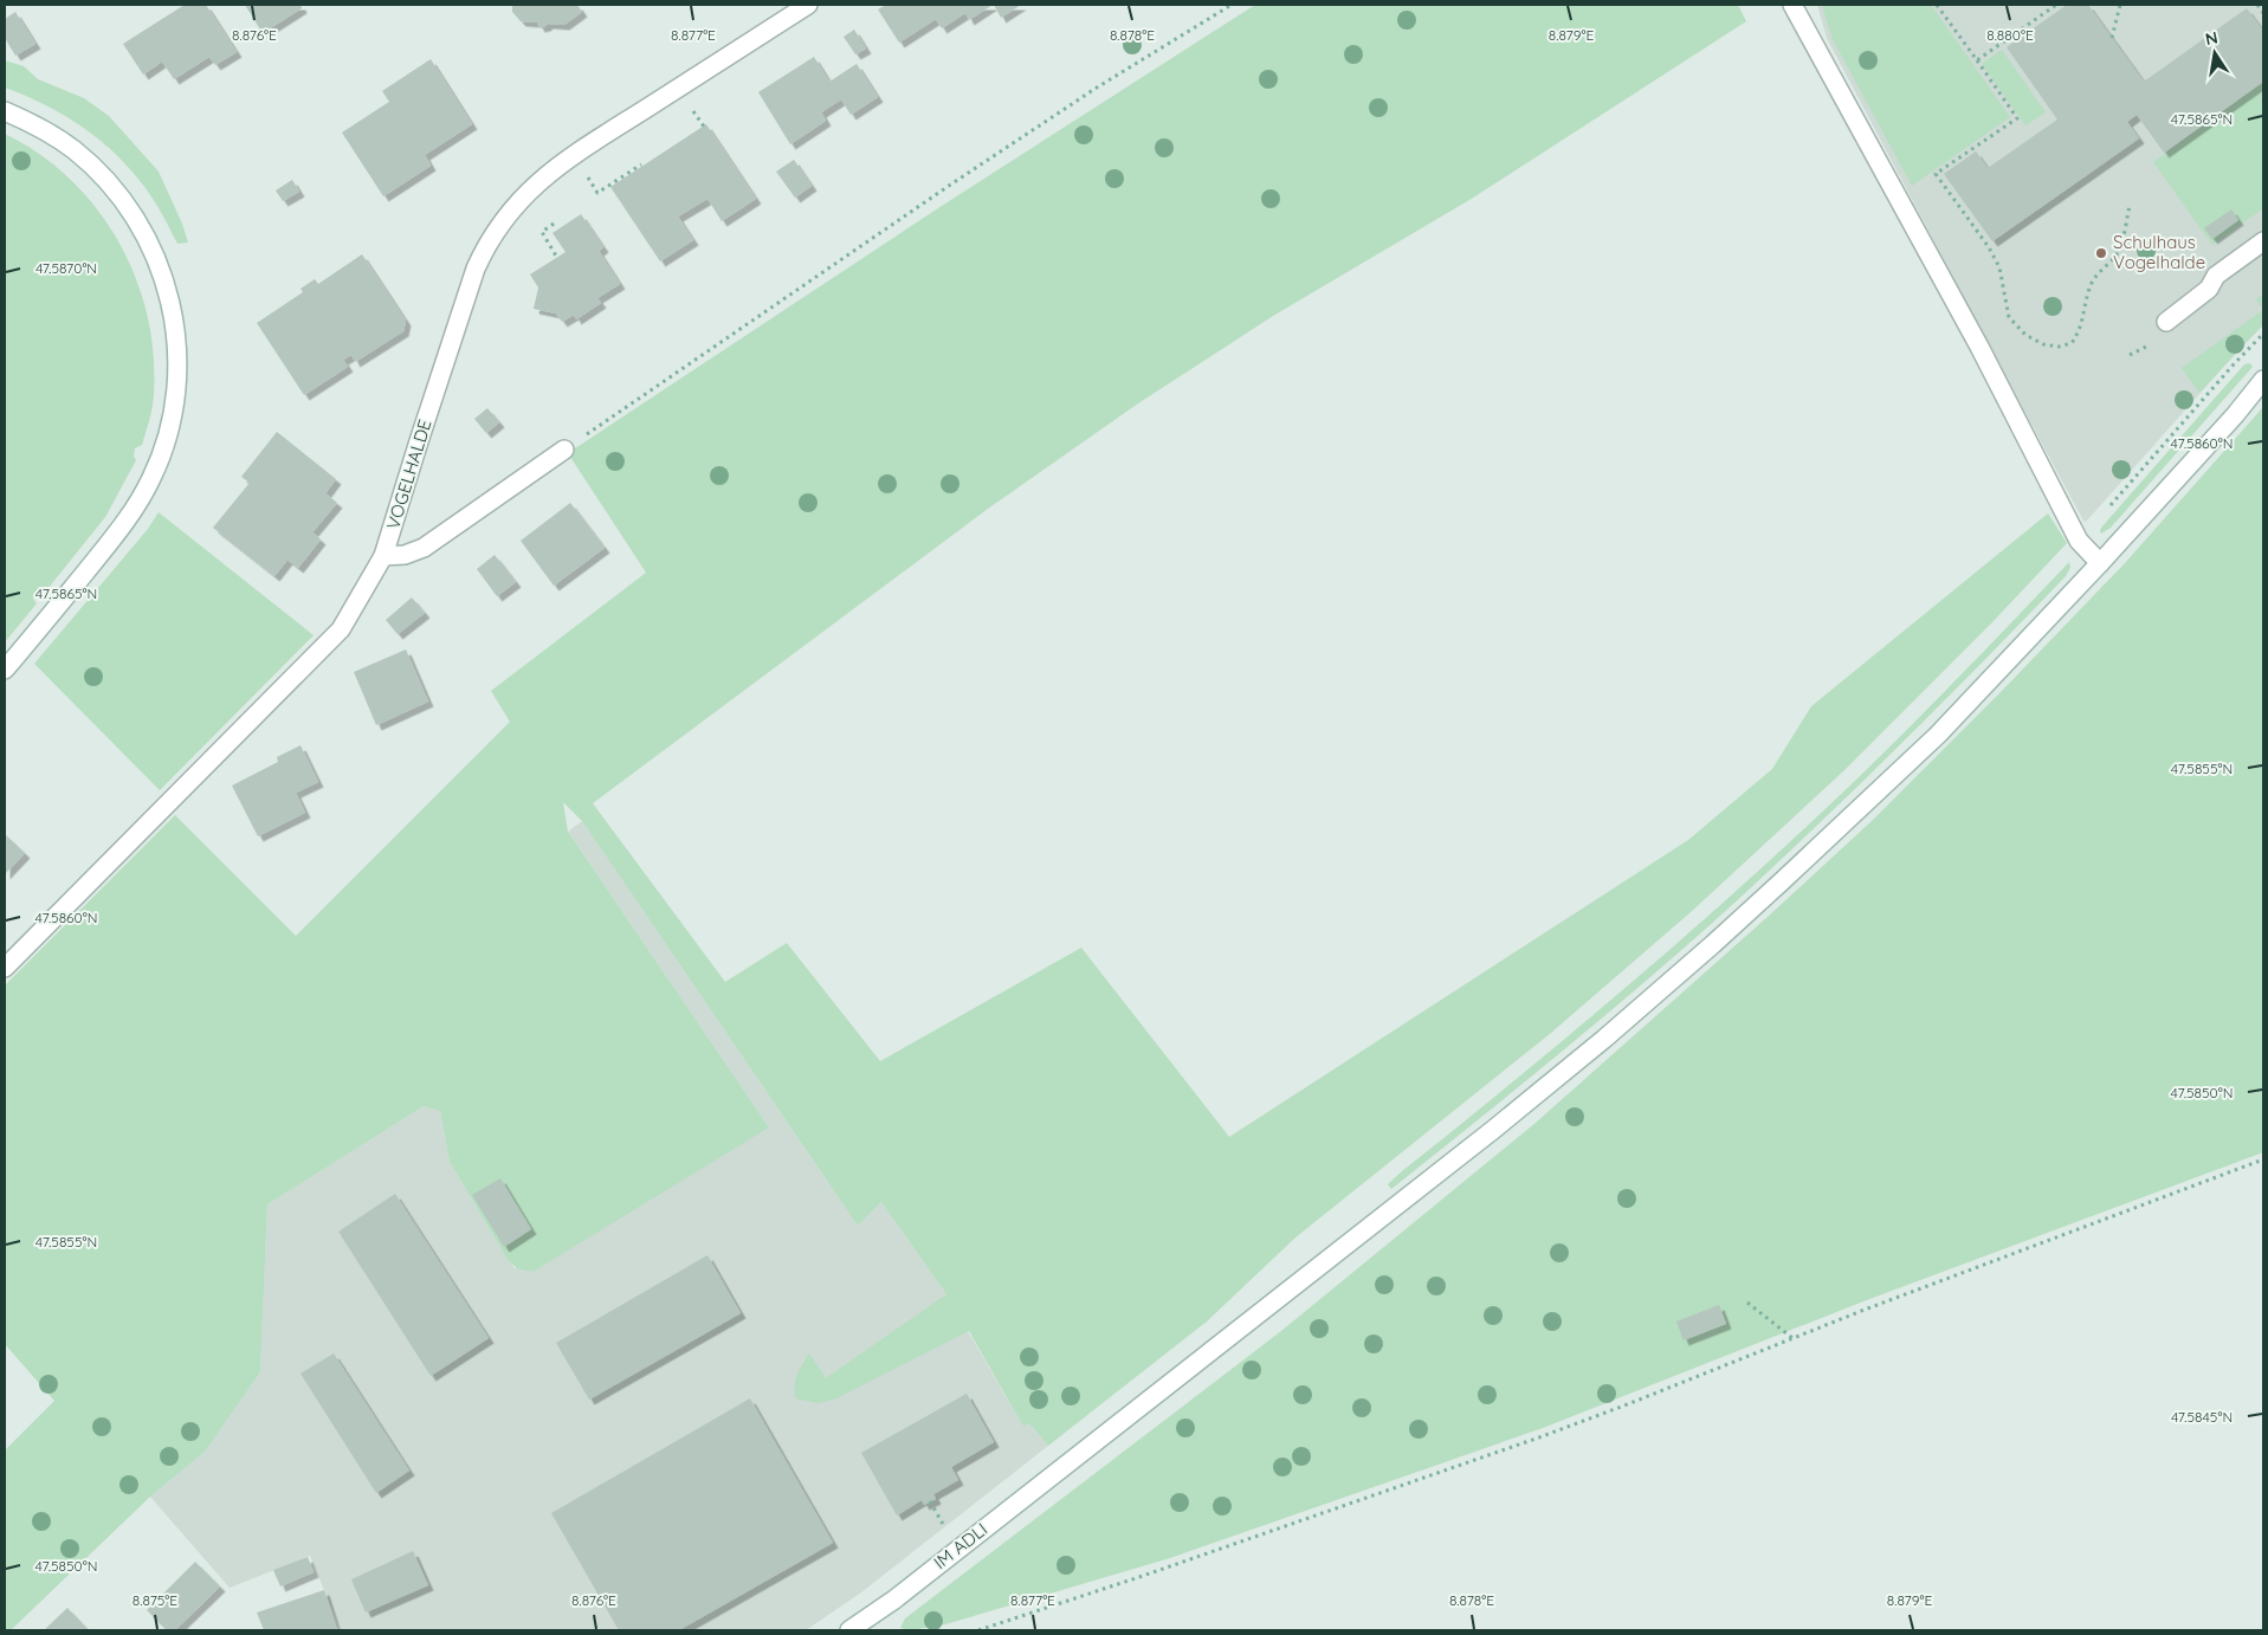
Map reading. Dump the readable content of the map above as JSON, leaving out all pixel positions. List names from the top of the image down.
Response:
{
  "streets": {
    "street": ["VOGELHALDE", "IM ADLI"]
  },
  "places": ["Schulhaus Vogelhalde"],
  "north": "top",
  "coordinates": [
    "8.877°E",
    "8.876°E",
    "8.878°E",
    "8.879°E",
    "8.880°E",
    "47.5865°N",
    "47.5870°N",
    "47.5860°N",
    "47.5855°N",
    "47.5850°N",
    "47.5845°N",
    "8.875°E"
  ]
}
